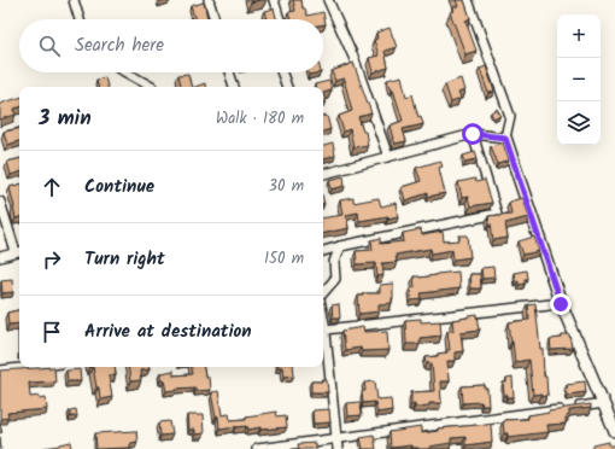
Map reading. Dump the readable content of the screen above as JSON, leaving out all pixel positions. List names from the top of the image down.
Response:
{
  "page": {
    "map_buttons": ["+", "−"],
    "search": "Search here",
    "heading": ["3 min", "Walk · 180 m"],
    "list": [
      ["Continue", "30 m"],
      ["Turn right", "150 m"],
      "Arrive at destination"
    ]
  }
}
